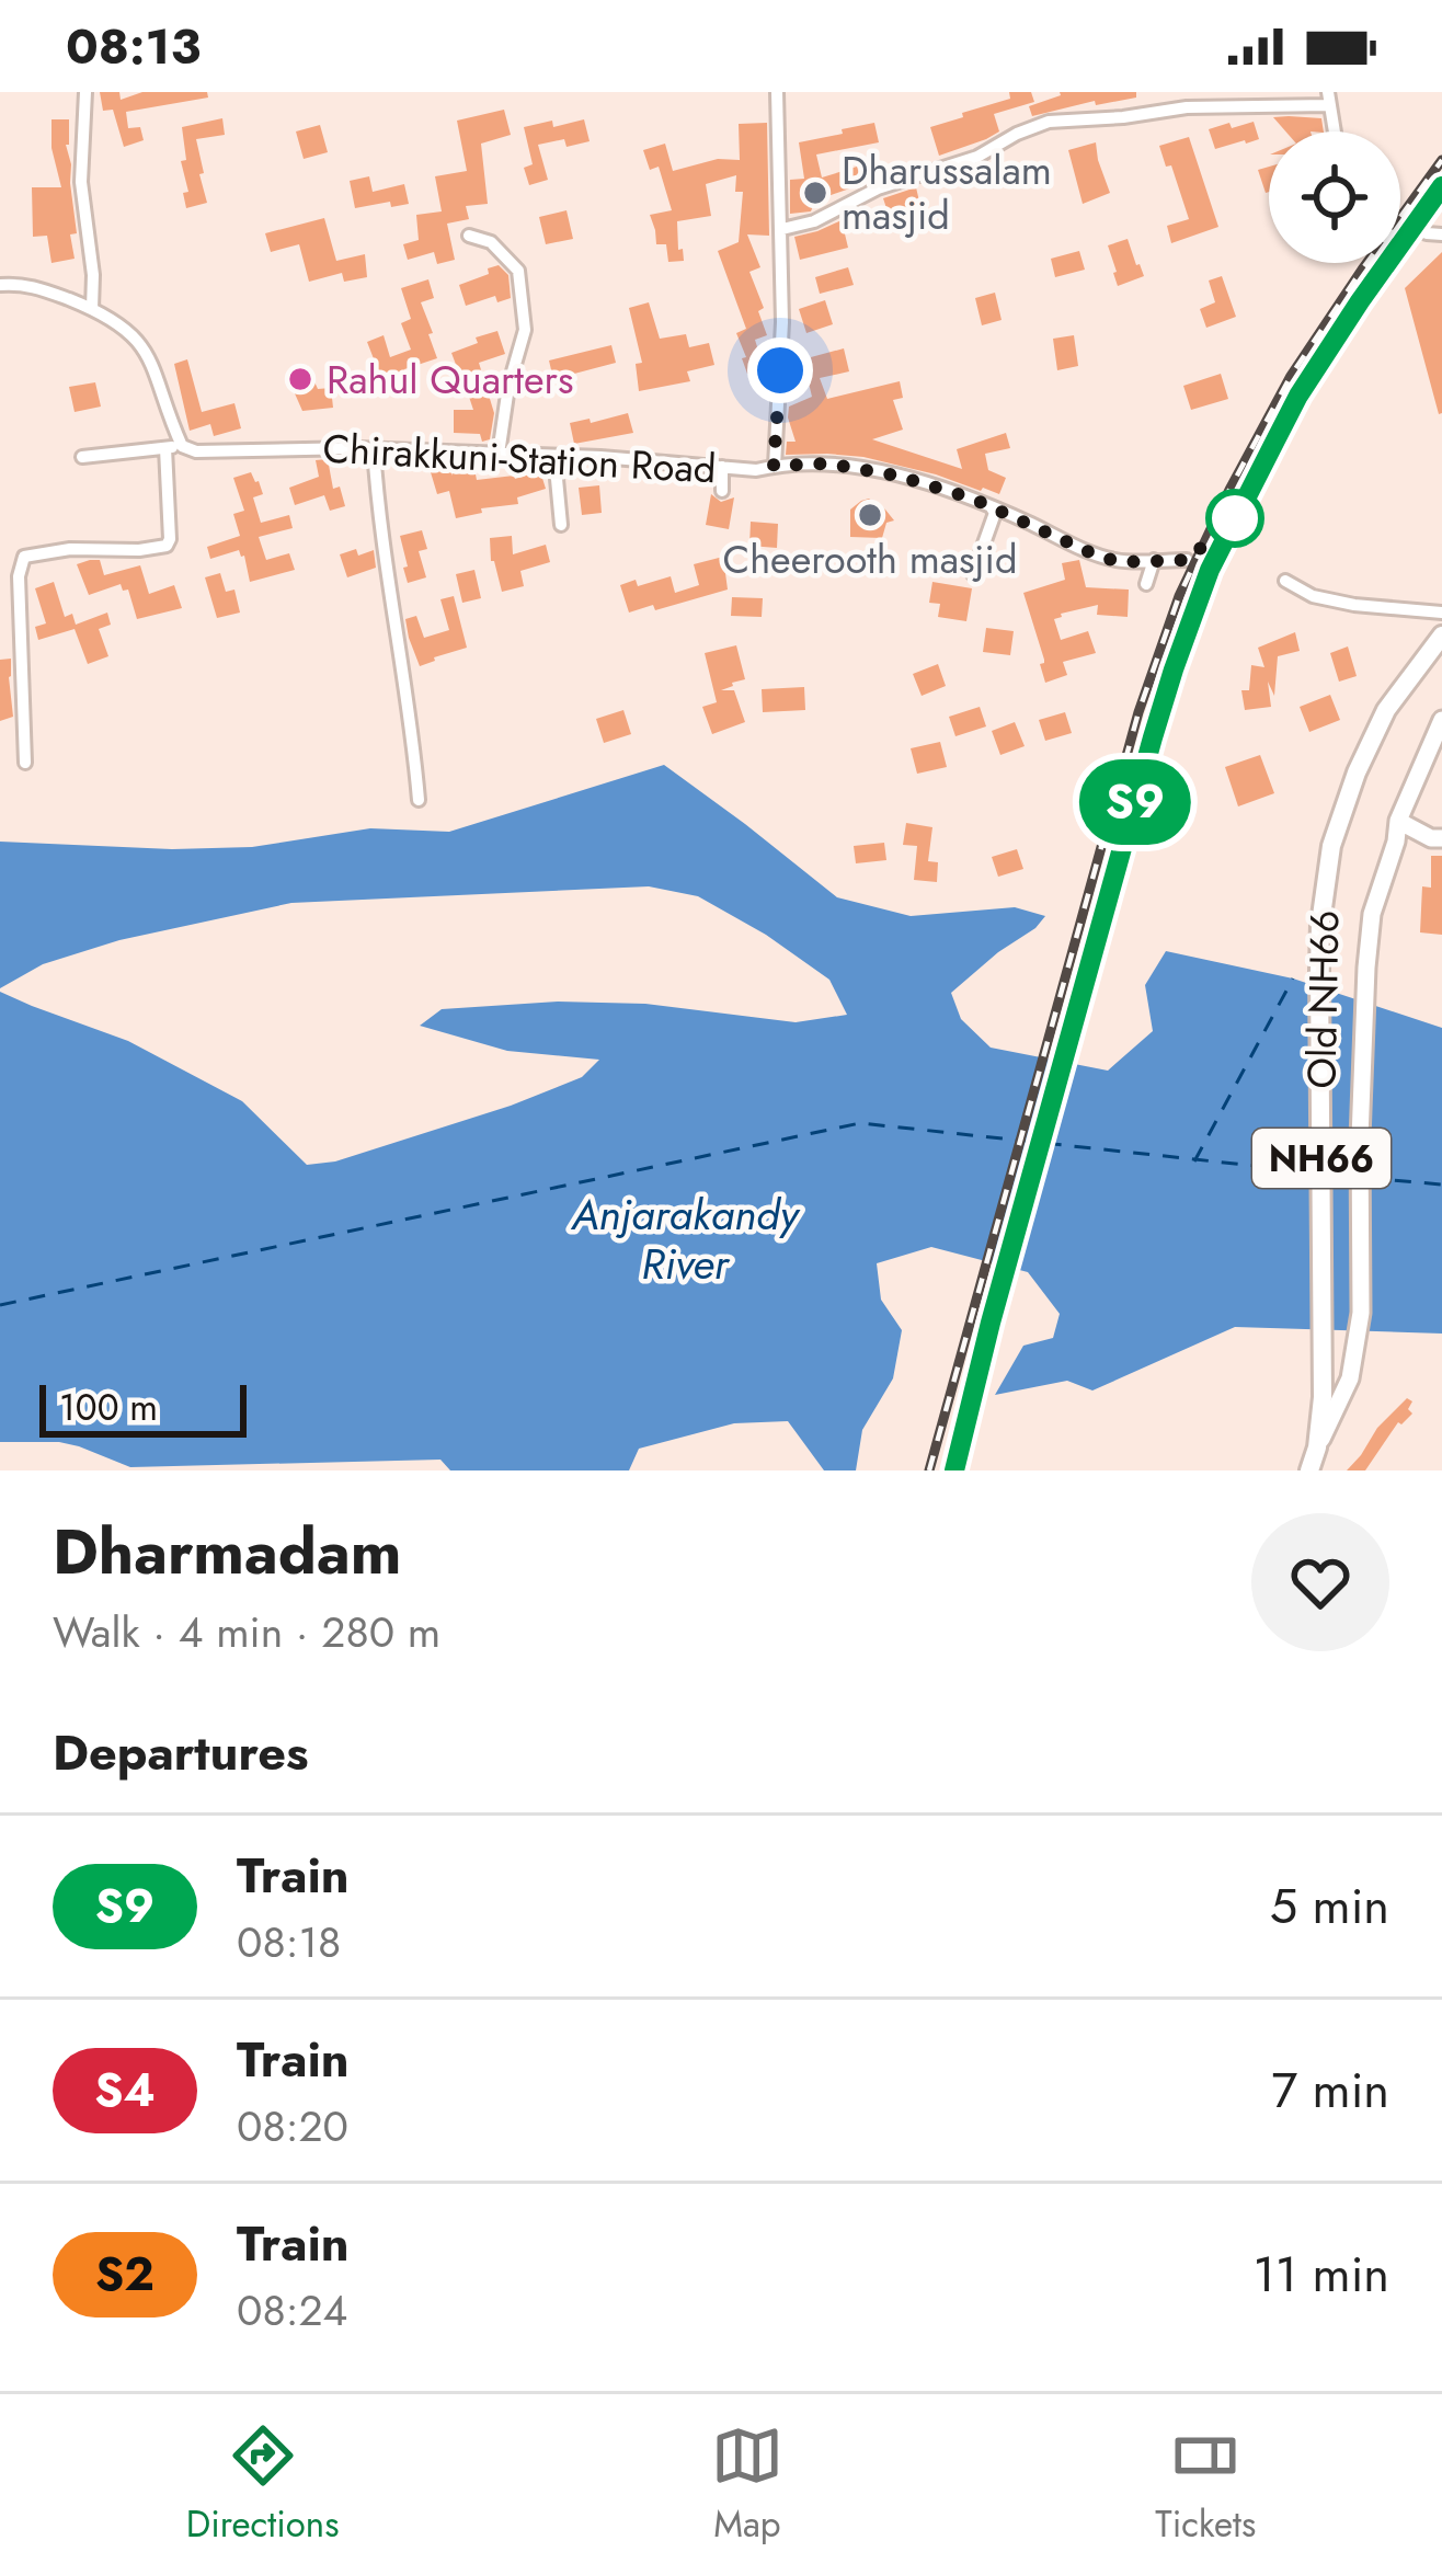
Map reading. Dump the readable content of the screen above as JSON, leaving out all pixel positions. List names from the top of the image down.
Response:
{
  "streets": {
    "main road": ["Old NH66", "NH66"],
    "street": ["Chirakkuni-Station Road"]
  },
  "water": ["Anjarakandy River"],
  "places": ["Dharussalam masjid", "Rahul Quarters", "Cheerooth masjid"],
  "scale_bar": "100 m",
  "page": {
    "status": "08:13",
    "on_map": "S9",
    "scale": "100 m",
    "heading": [
      ["Dharmadam", "Walk · 4 min · 280 m"],
      "Departures"
    ],
    "list": [
      {
        "mark": "S9",
        "name": "Train",
        "note": "08:18",
        "value": "5 min"
      },
      {
        "mark": "S4",
        "name": "Train",
        "note": "08:20",
        "value": "7 min"
      },
      {
        "mark": "S2",
        "name": "Train",
        "note": "08:24",
        "value": "11 min"
      }
    ],
    "tabs": ["Directions", "Map", "Tickets"]
  }
}
